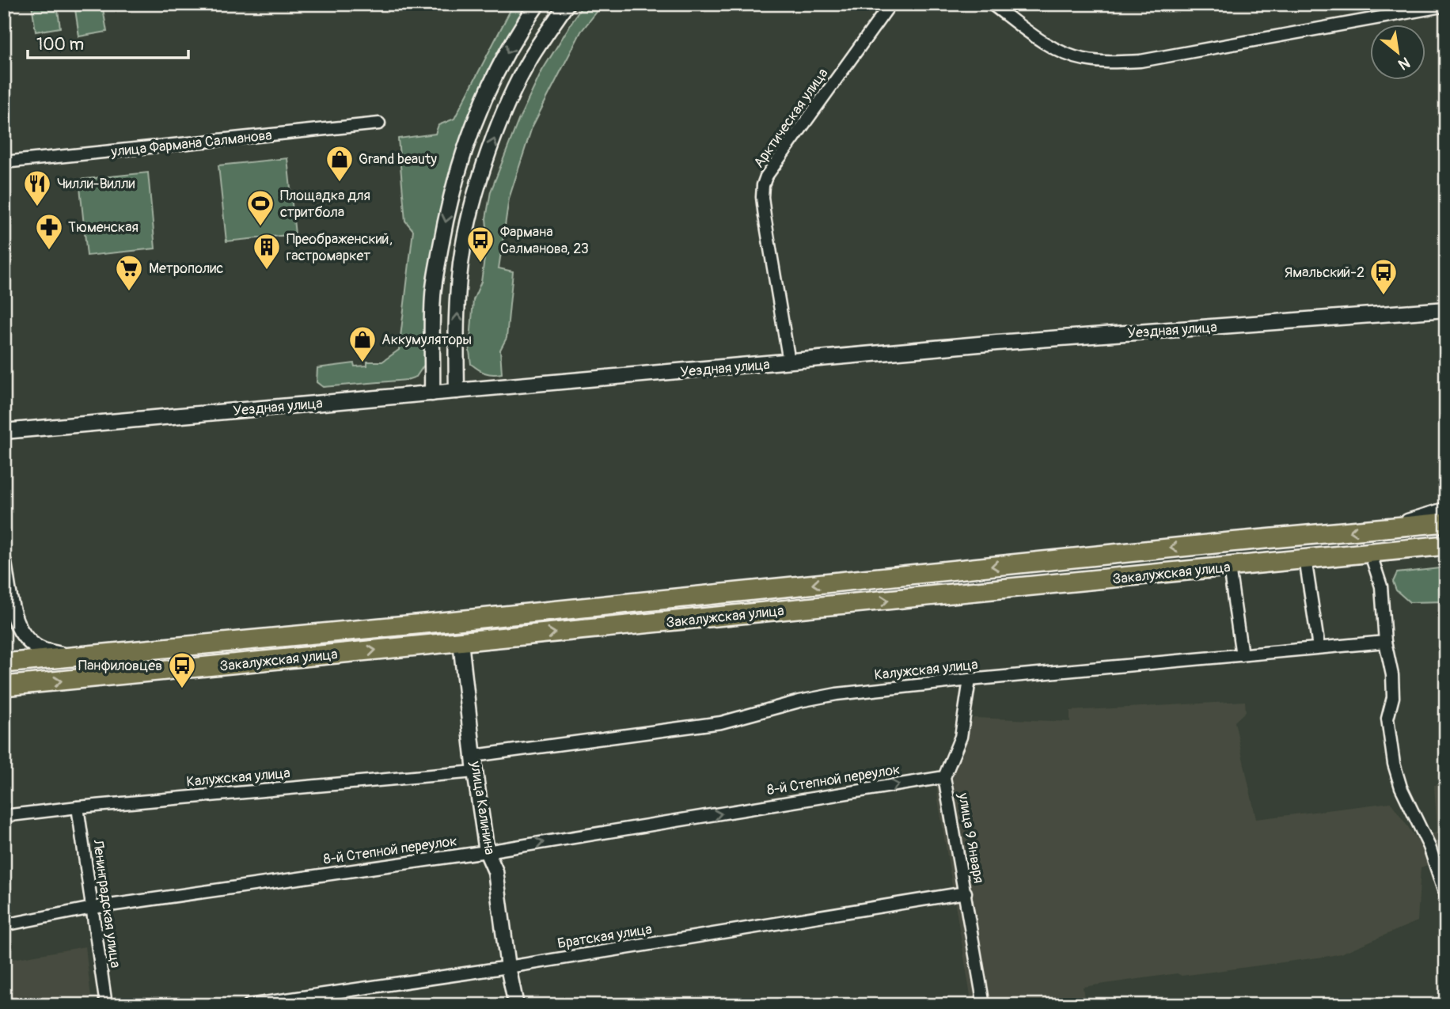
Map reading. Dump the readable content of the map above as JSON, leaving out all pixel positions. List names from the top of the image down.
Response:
{
  "streets": {
    "highway": ["Закалужская улица"],
    "street": [
      "Арктическая улица",
      "улица Фармана Салманова",
      "Уездная улица",
      "Калужская улица",
      "8-й Степной переулок",
      "улица Калинина",
      "улица 9 Января",
      "Ленинградская улица",
      "Братская улица"
    ]
  },
  "crossings": [
    ["Арктическая улица", "Уездная улица"],
    ["Закалужская улица", "улица Калинина"],
    ["Калужская улица", "улица Калинина"],
    ["Калужская улица", "улица 9 Января"],
    ["Калужская улица", "Ленинградская улица"],
    ["8-й Степной переулок", "улица Калинина"],
    ["8-й Степной переулок", "улица 9 Января"],
    ["8-й Степной переулок", "Ленинградская улица"],
    ["улица Калинина", "Братская улица"],
    ["улица 9 Января", "Братская улица"]
  ],
  "one_way": ["8-й Степной переулок"],
  "places": {
    "shop": ["Grand beauty", "Аккумуляторы"],
    "restaurant": ["Чилли-Вилли"],
    "sports": ["Площадка для стритбола"],
    "pharmacy": ["Тюменская"],
    "bus stop": ["Фармана Салманова, 23", "Ямальский-2", "Панфиловцев"],
    "building": ["Преображенский, гастромаркет"],
    "supermarket": ["Метрополис"]
  },
  "scale_bar": "100 m",
  "north": "bottom right"
}
